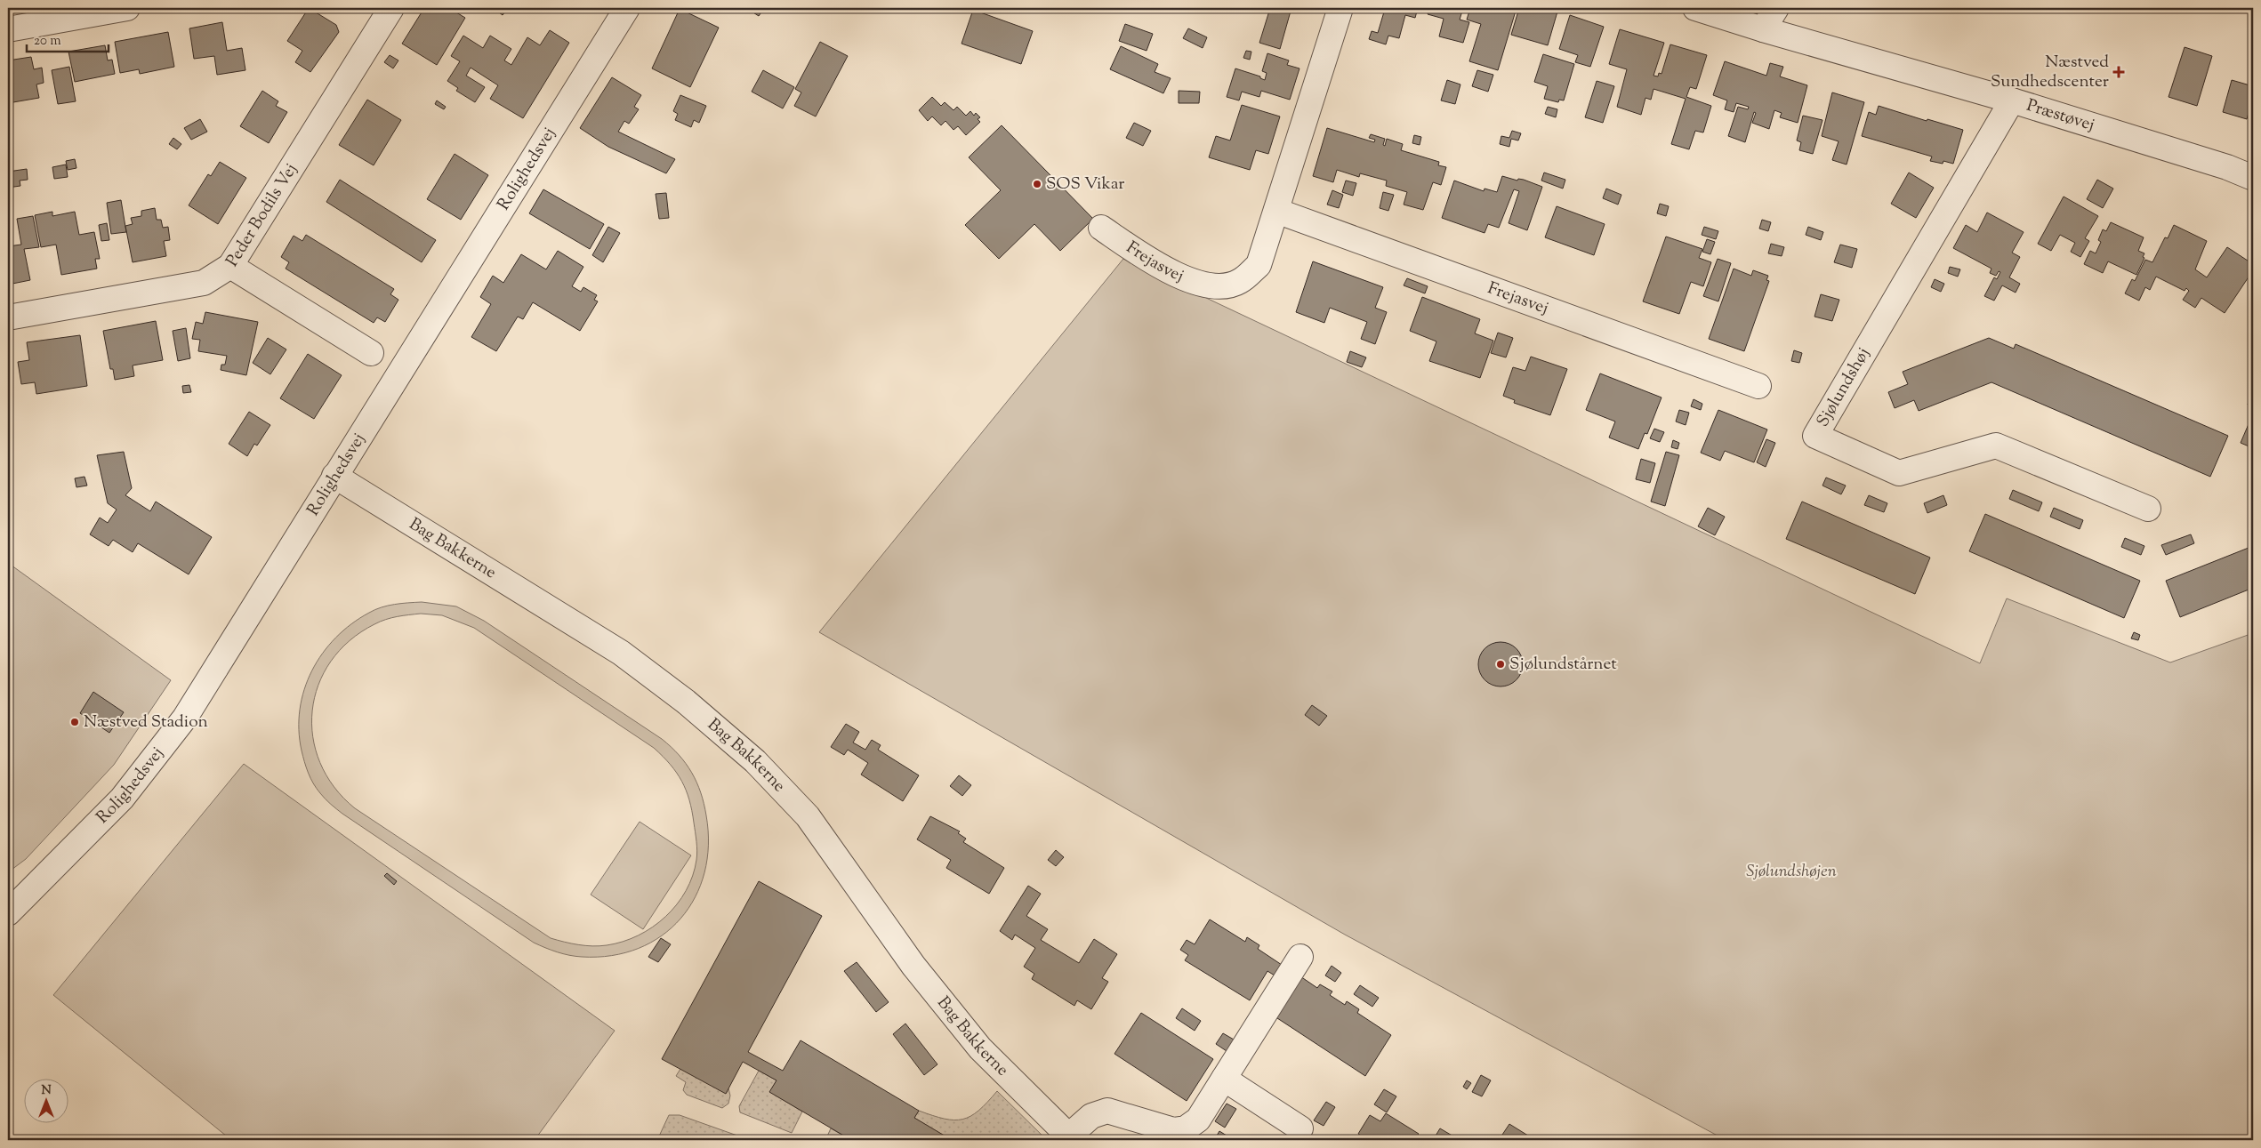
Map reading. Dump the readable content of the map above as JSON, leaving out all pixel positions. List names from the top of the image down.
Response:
{
  "streets": {
    "street": [
      "Præstøvej",
      "Rolighedsvej",
      "Peder Bodils Vej",
      "Frejasvej",
      "Sjølundshøj",
      "Bag Bakkerne"
    ]
  },
  "crossings": [
    ["Præstøvej", "Sjølundshøj"],
    ["Rolighedsvej", "Bag Bakkerne"]
  ],
  "parks": ["Sjølundshøjen"],
  "places": {
    "health": ["Næstved Sundhedscenter"],
    "other": ["SOS Vikar", "Sjølundstårnet", "Næstved Stadion"]
  },
  "scale_bar": "20 m",
  "north": "top"
}
